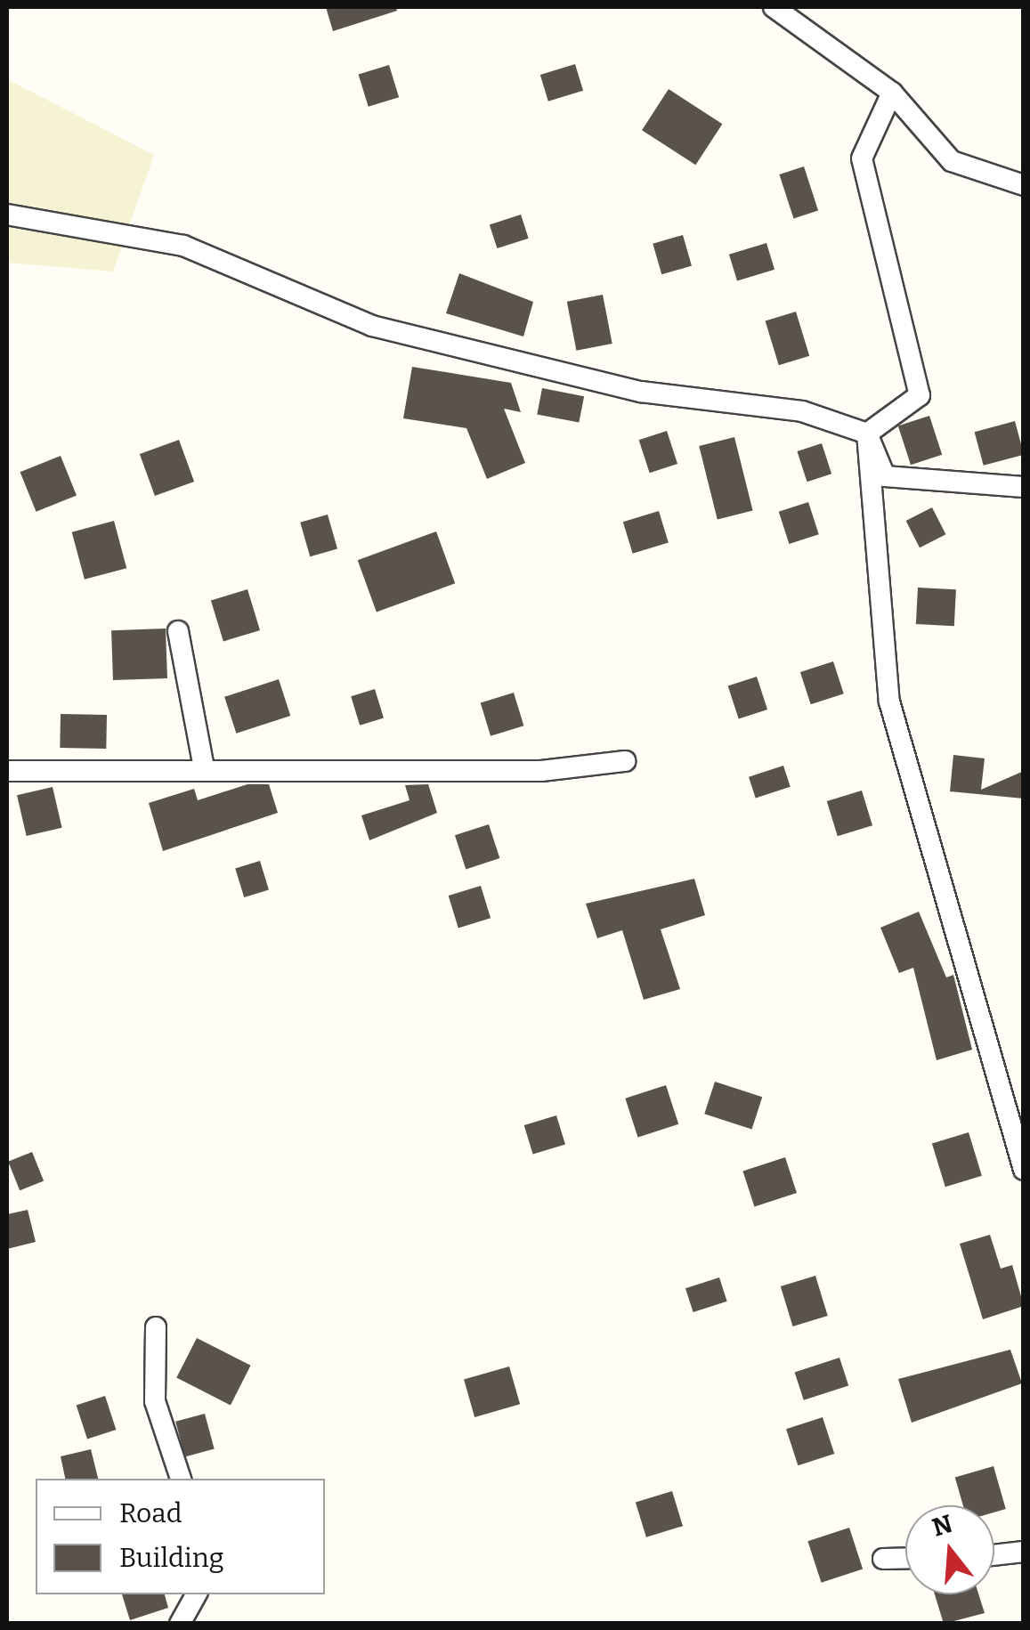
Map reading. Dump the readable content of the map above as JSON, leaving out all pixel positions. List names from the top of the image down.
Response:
{
  "legend": ["Road", "Building"],
  "north": "top"
}
